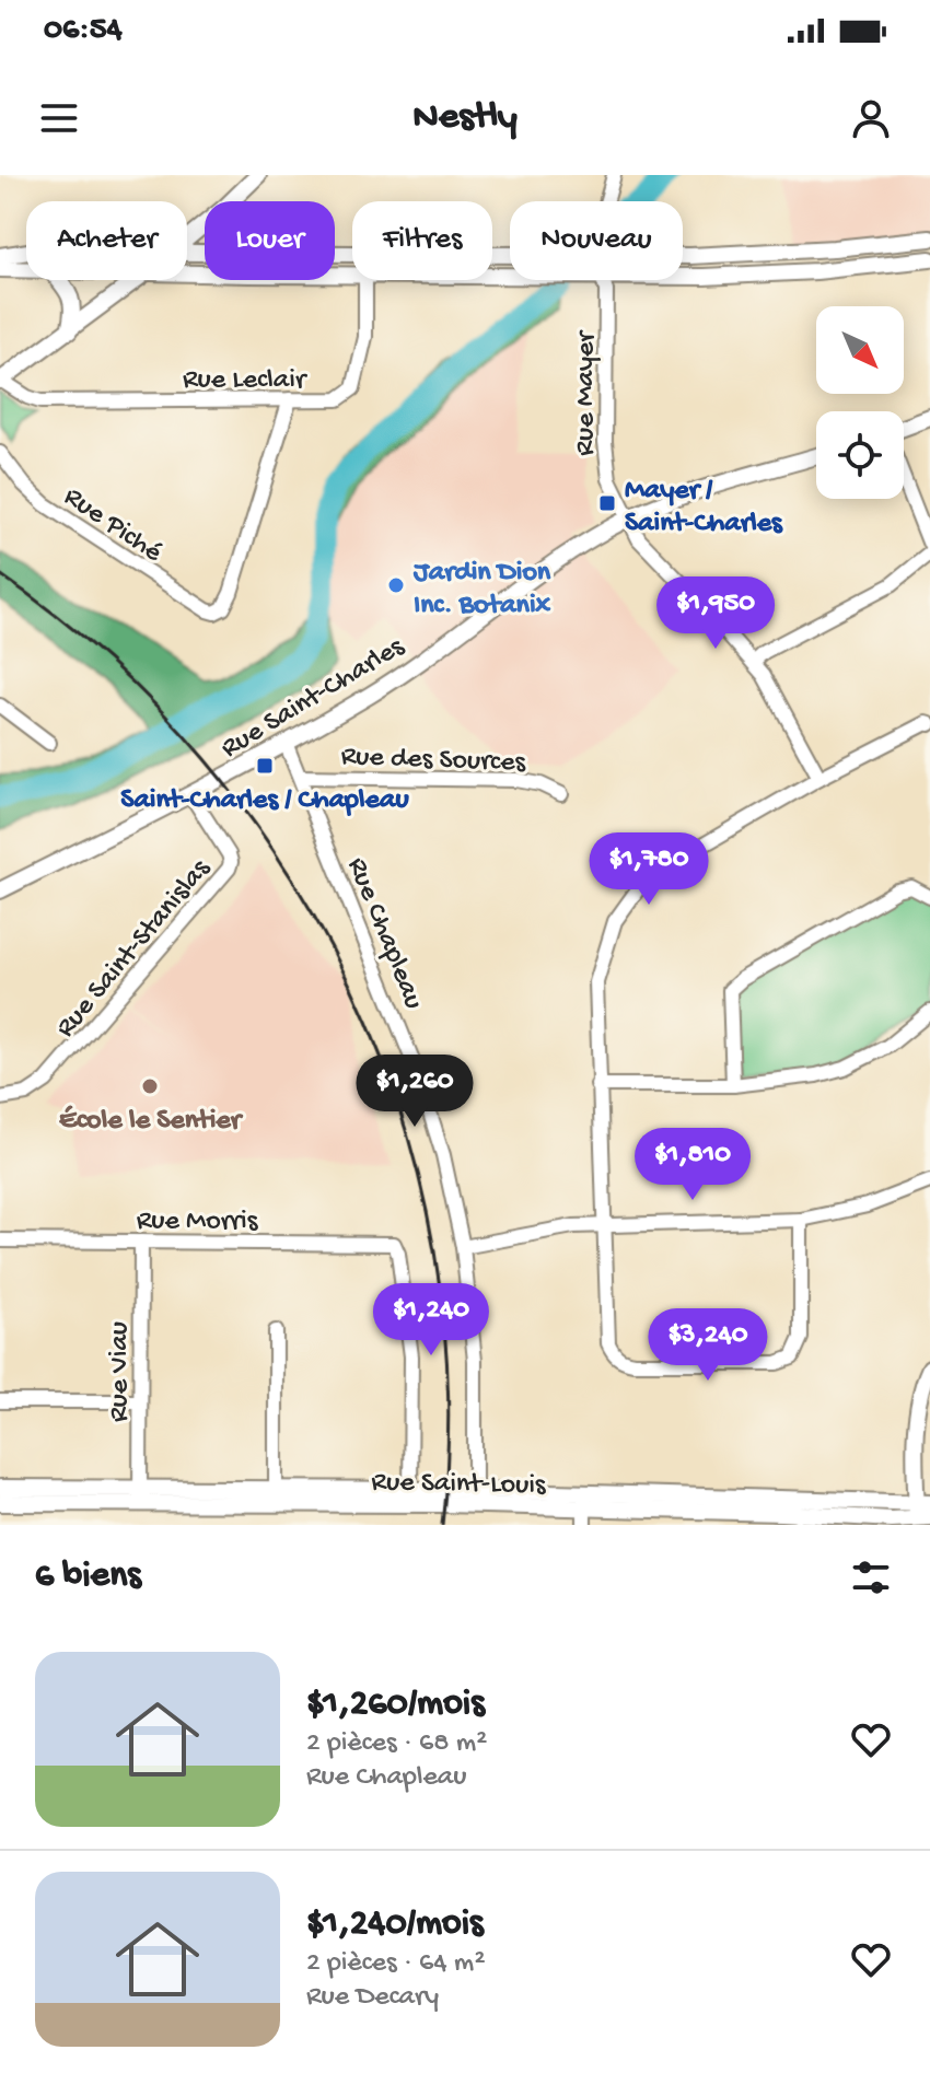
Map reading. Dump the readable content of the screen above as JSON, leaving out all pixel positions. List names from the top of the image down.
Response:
{
  "streets": {
    "street": [
      "Rue Leclair",
      "Rue Mayer",
      "Rue Piché",
      "Rue Saint-Charles",
      "Rue des Sources",
      "Rue Chapleau",
      "Rue Saint-Stanislas",
      "Rue Morris",
      "Rue Viau",
      "Rue Saint-Louis"
    ]
  },
  "crossings": [
    ["Rue Leclair", "Rue Piché"],
    ["Rue Mayer", "Rue Saint-Charles"],
    ["Rue Saint-Charles", "Rue Chapleau"],
    ["Rue Saint-Charles", "Rue Saint-Stanislas"],
    ["Rue des Sources", "Rue Chapleau"],
    ["Rue Chapleau", "Rue Saint-Louis"],
    ["Rue Morris", "Rue Viau"],
    ["Rue Morris", "Rue Saint-Louis"],
    ["Rue Viau", "Rue Saint-Louis"]
  ],
  "places": {
    "transit": ["Mayer / Saint-Charles", "Saint-Charles / Chapleau"],
    "other": ["Jardin Dion Inc. Botanix", "École le Sentier"]
  },
  "north": "bottom right",
  "page": {
    "status": "06:54",
    "header": "Nestly",
    "chip": [
      "Acheter",
      "Louer",
      "Filtres",
      "Nouveau"
    ],
    "price": [
      "$1,950",
      "$1,780",
      "$1,260",
      "$1,810",
      "$1,240",
      "$3,240"
    ],
    "heading": "6 biens",
    "list": [
      {
        "name": "$1,260/mois",
        "note": "2 pièces · 68 m² · Rue Chapleau"
      },
      {
        "name": "$1,240/mois",
        "note": "2 pièces · 64 m² · Rue Decary"
      }
    ]
  }
}
